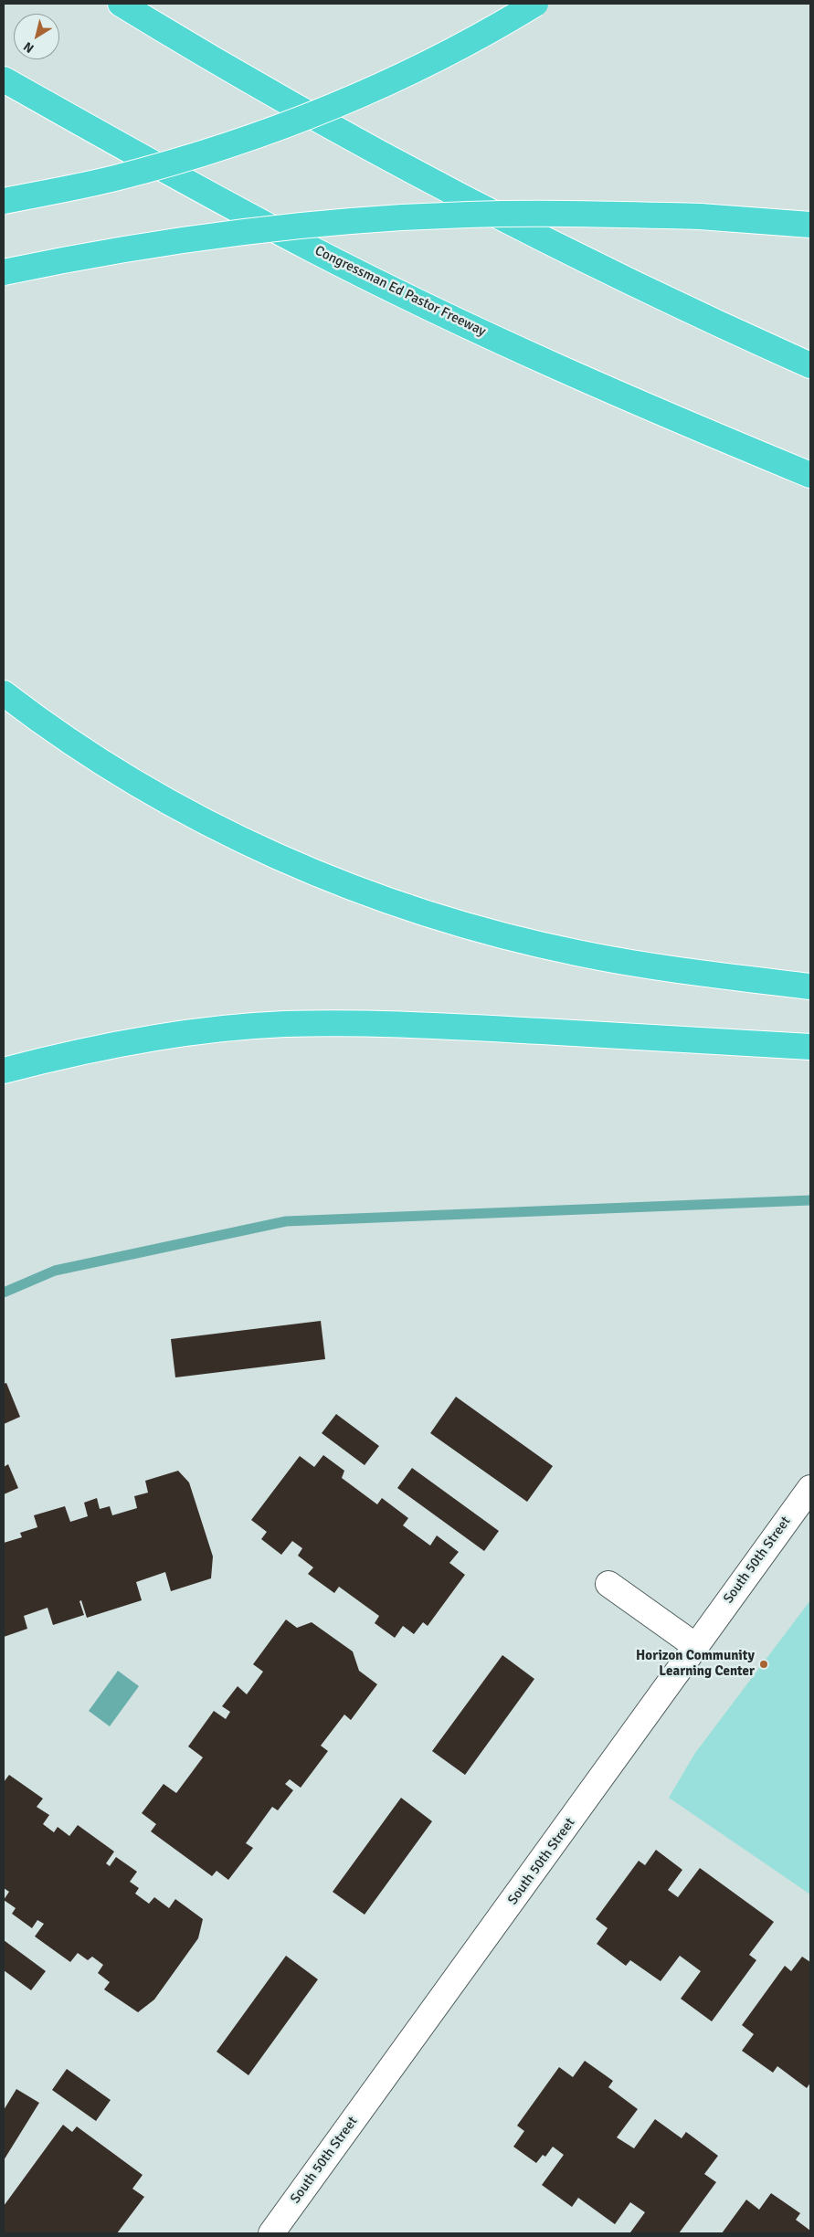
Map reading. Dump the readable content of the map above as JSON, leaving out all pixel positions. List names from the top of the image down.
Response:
{
  "streets": {
    "highway": ["Congressman Ed Pastor Freeway"],
    "street": ["South 50th Street"]
  },
  "places": ["Horizon Community Learning Center"],
  "north": "bottom left"
}
